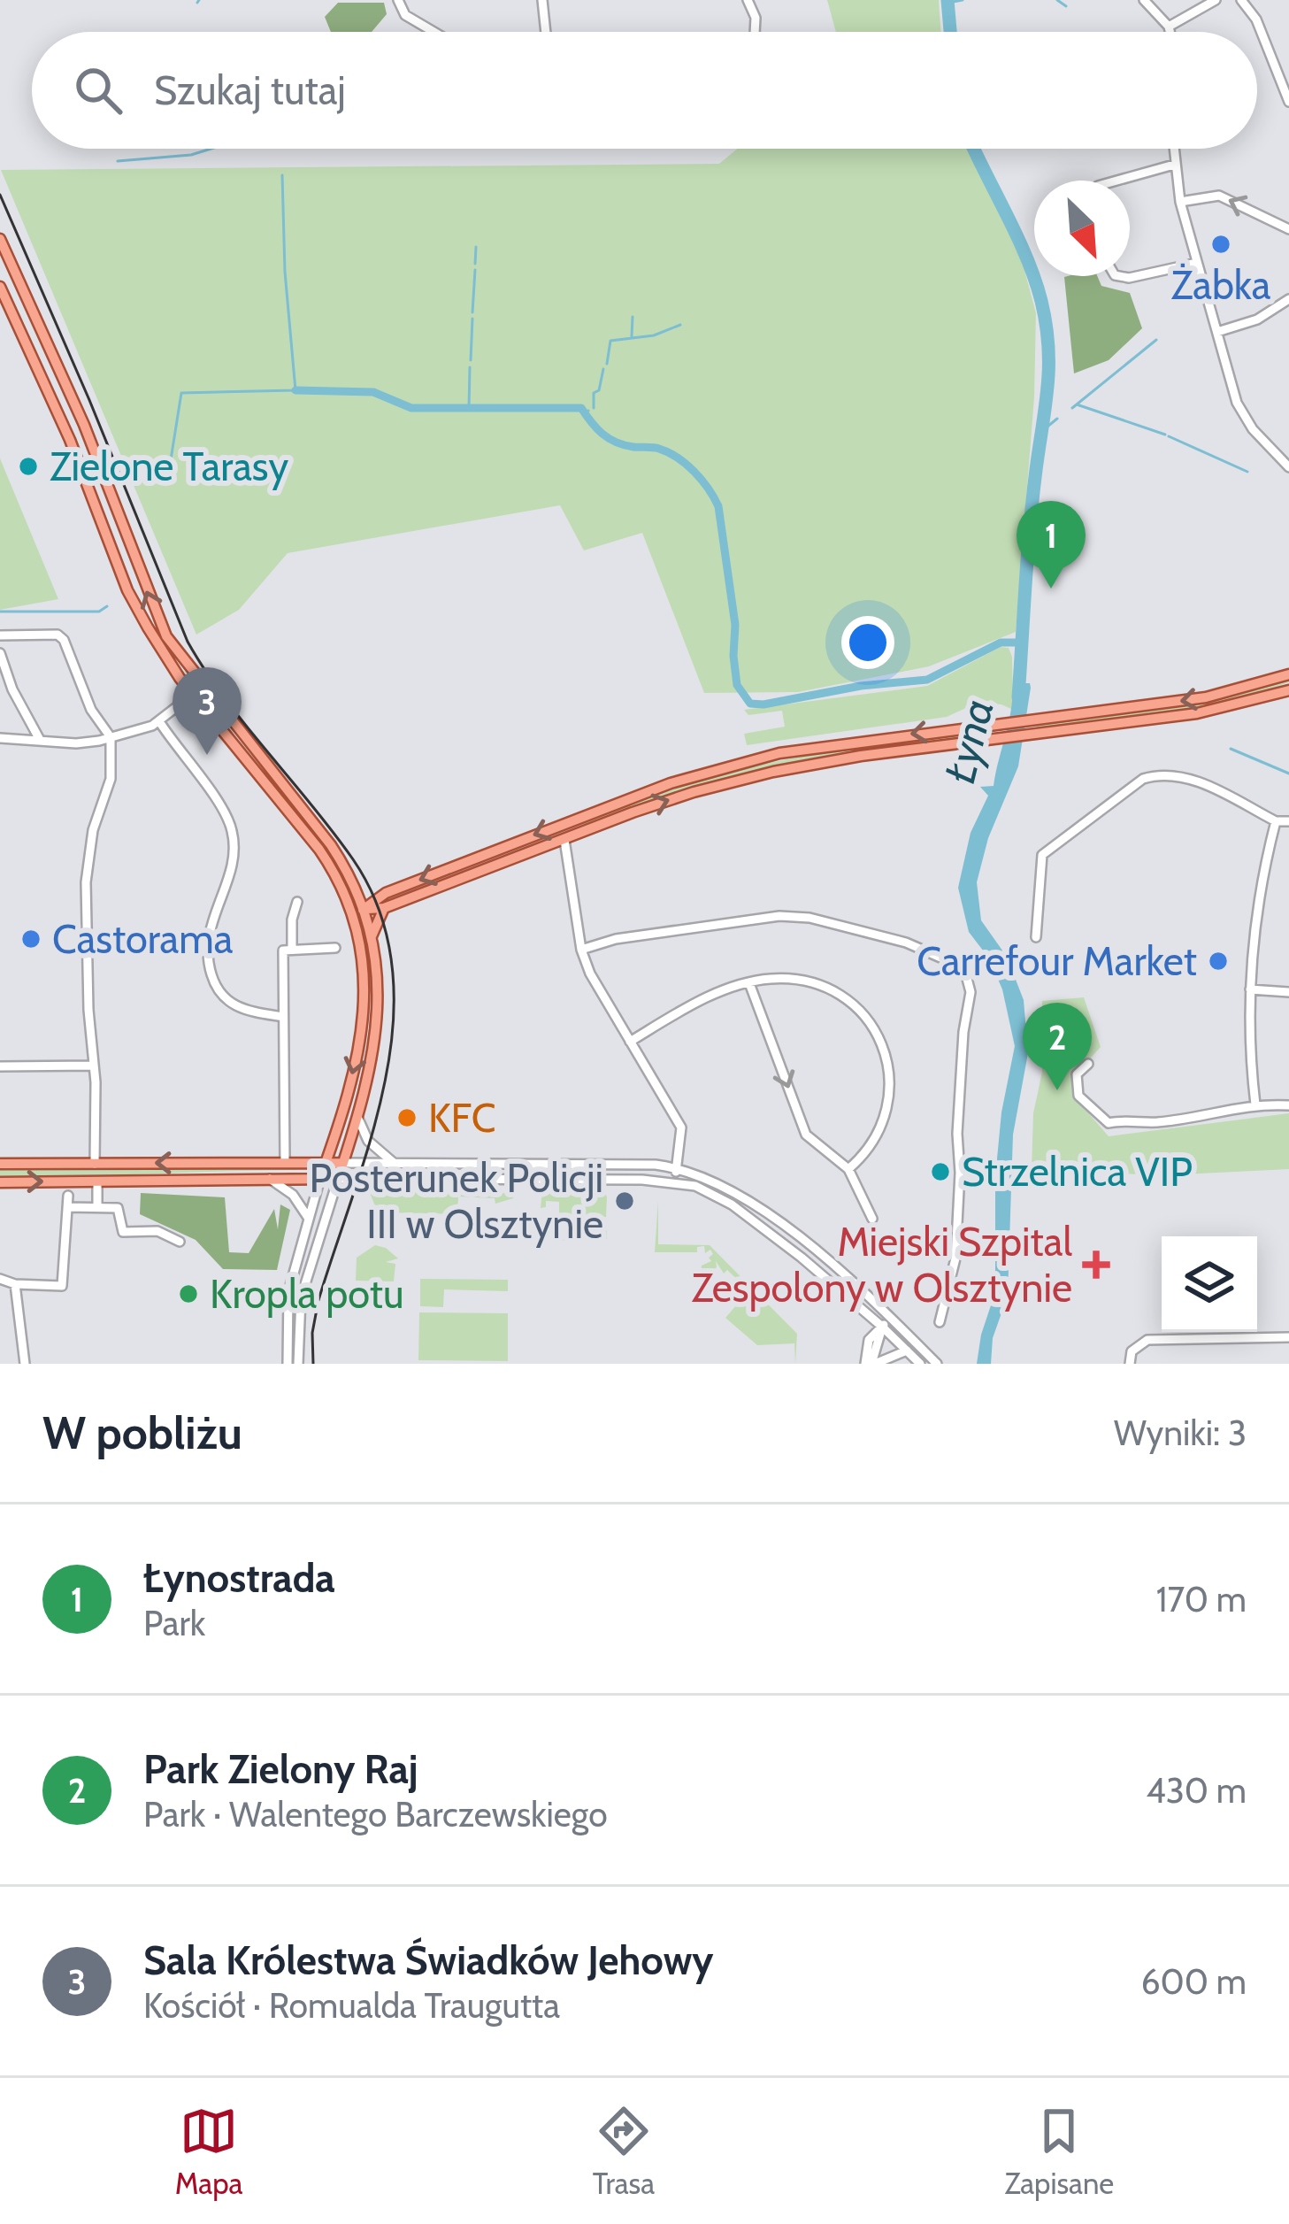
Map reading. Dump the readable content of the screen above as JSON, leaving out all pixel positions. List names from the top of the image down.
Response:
{
  "water": ["Łyna"],
  "places": {
    "other": [
      "Żabka",
      "Zielone Tarasy",
      "Castorama",
      "Carrefour Market",
      "KFC",
      "Strzelnica VIP",
      "Posterunek Policji III w Olsztynie",
      "Kropla potu"
    ],
    "health": ["Miejski Szpital Zespolony w Olsztynie"]
  },
  "north": "bottom right",
  "page": {
    "search": "Szukaj tutaj",
    "pins": ["1", "3", "2"],
    "heading": ["W pobliżu", "Wyniki: 3"],
    "list": [
      {
        "mark": "1",
        "name": "Łynostrada",
        "note": "Park",
        "value": "170 m"
      },
      {
        "mark": "2",
        "name": "Park Zielony Raj",
        "note": "Park · Walentego Barczewskiego",
        "value": "430 m"
      },
      {
        "mark": "3",
        "name": "Sala Królestwa Świadków Jehowy",
        "note": "Kościół · Romualda Traugutta",
        "value": "600 m"
      }
    ],
    "nav": ["Mapa", "Trasa", "Zapisane"]
  }
}
